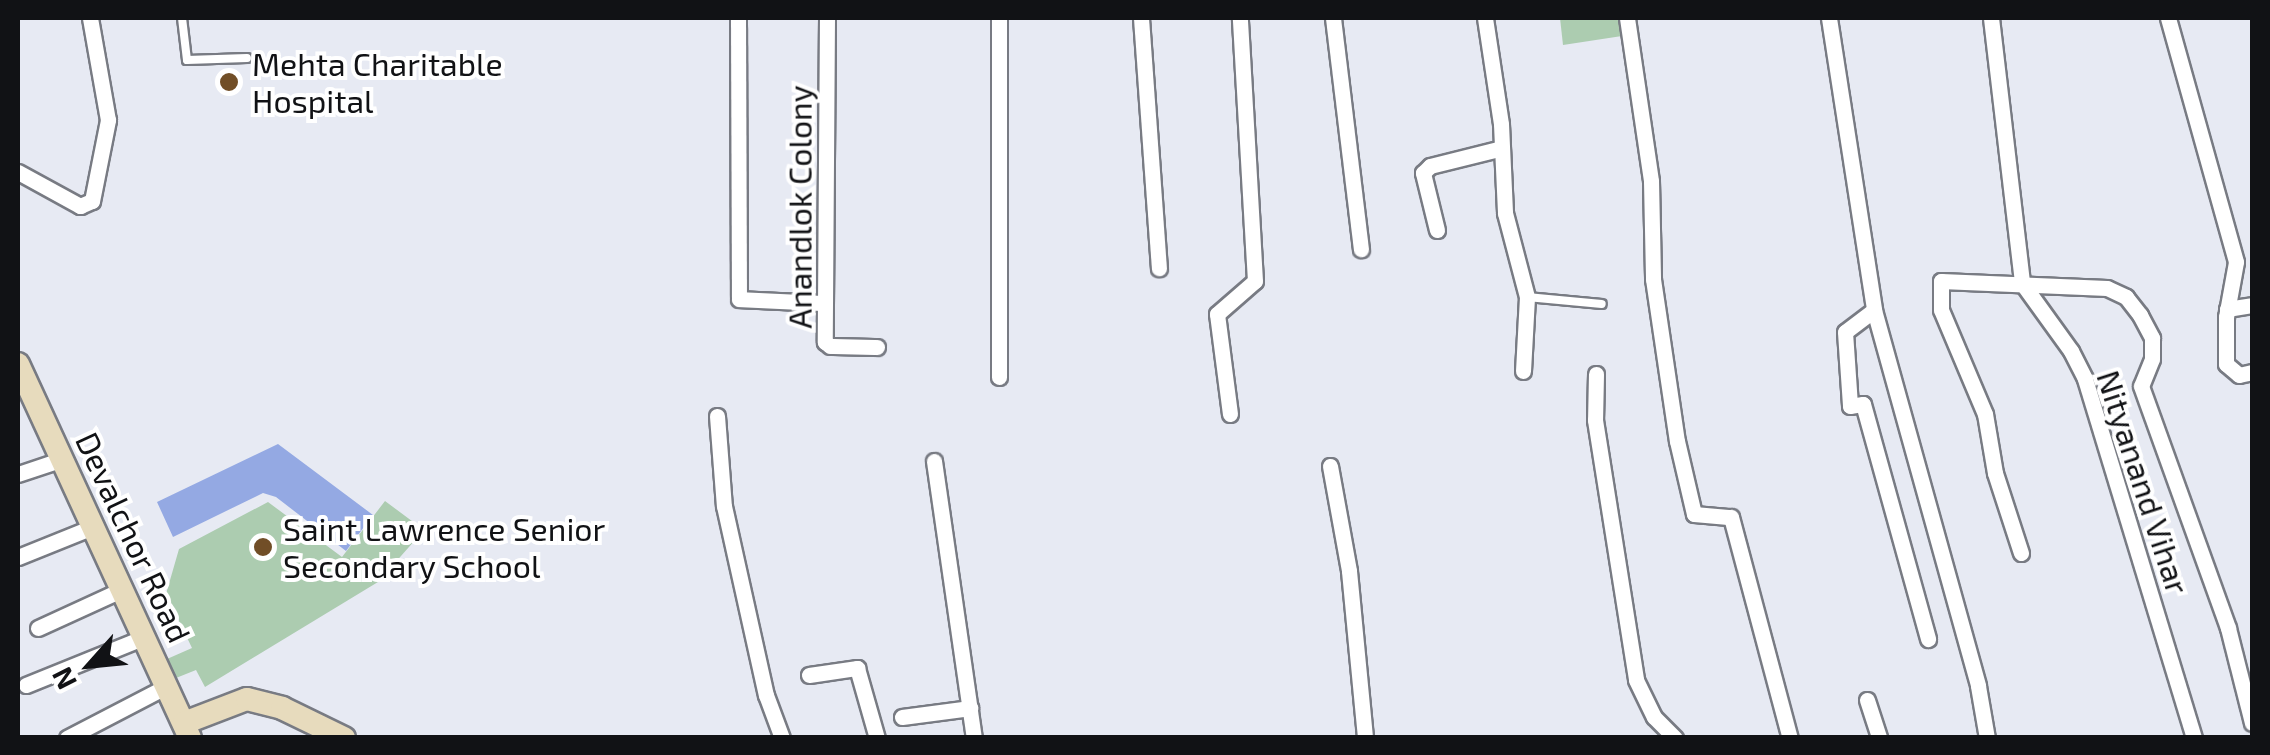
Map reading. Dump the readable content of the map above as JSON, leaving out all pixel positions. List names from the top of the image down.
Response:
{
  "streets": {
    "main road": ["Devalchor Road"],
    "street": ["Anandlok Colony", "Nityanand Vihar"]
  },
  "places": ["Mehta Charitable Hospital", "Saint Lawrence Senior Secondary School"],
  "north": "bottom left"
}
